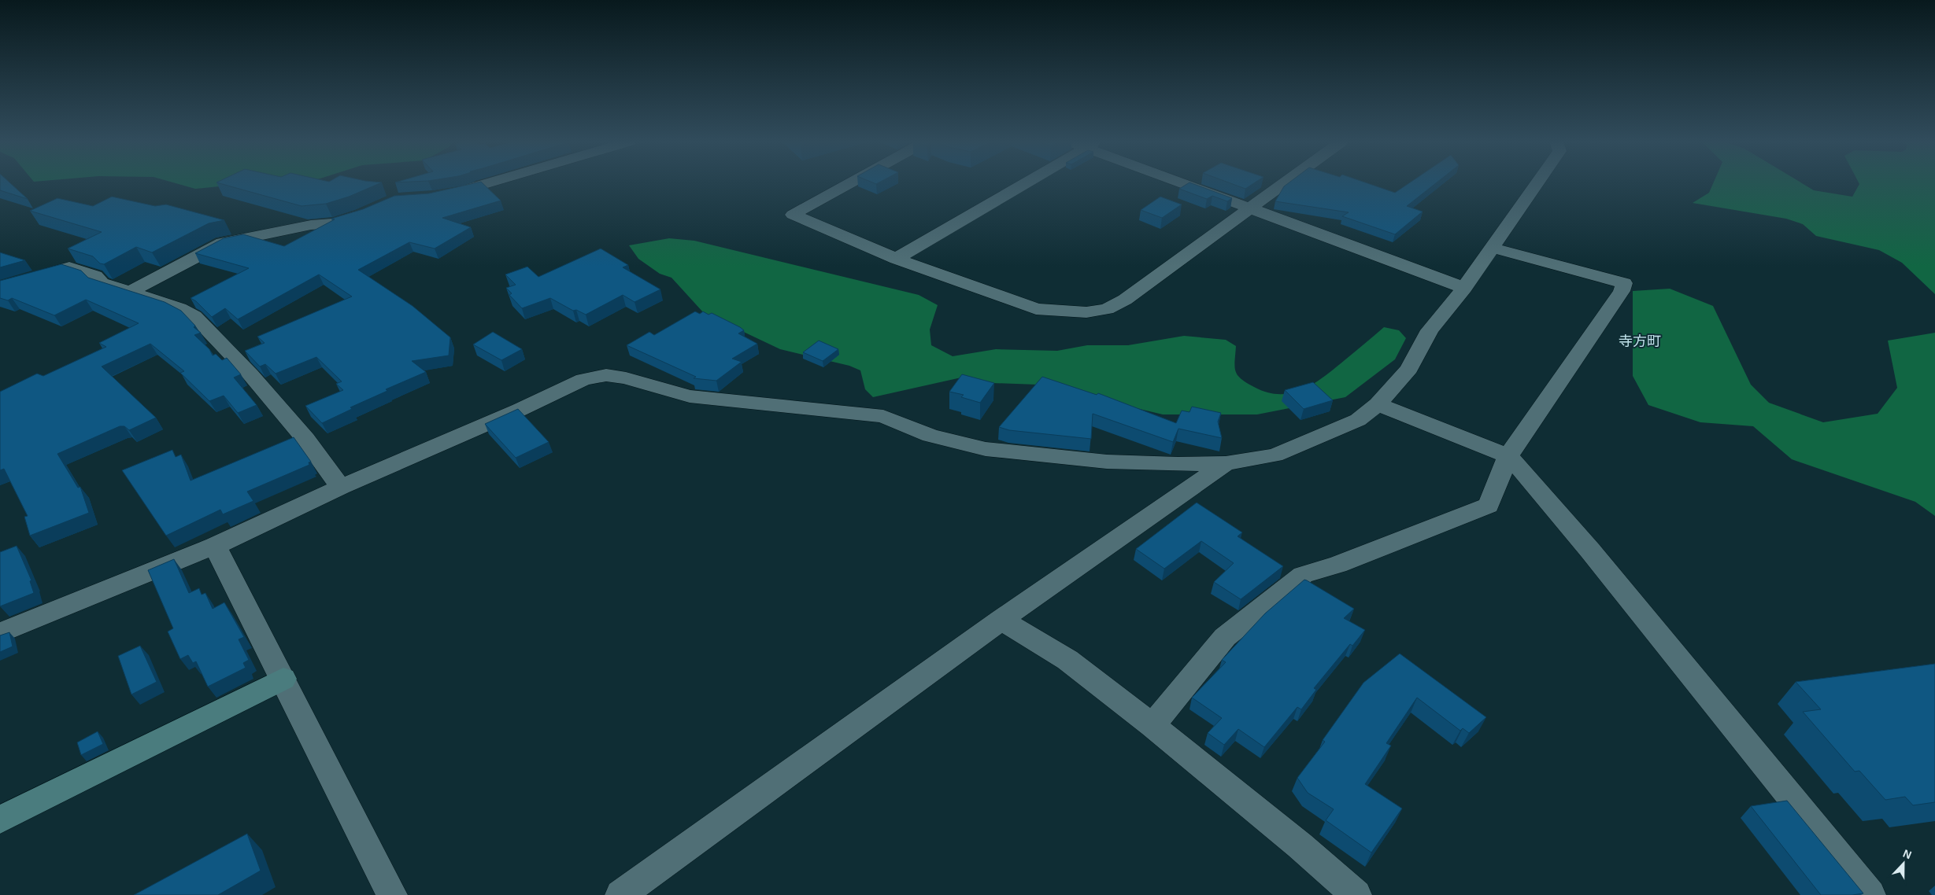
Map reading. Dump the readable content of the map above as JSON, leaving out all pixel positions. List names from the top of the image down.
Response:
{
  "districts": ["寺方町"],
  "north": "top"
}
